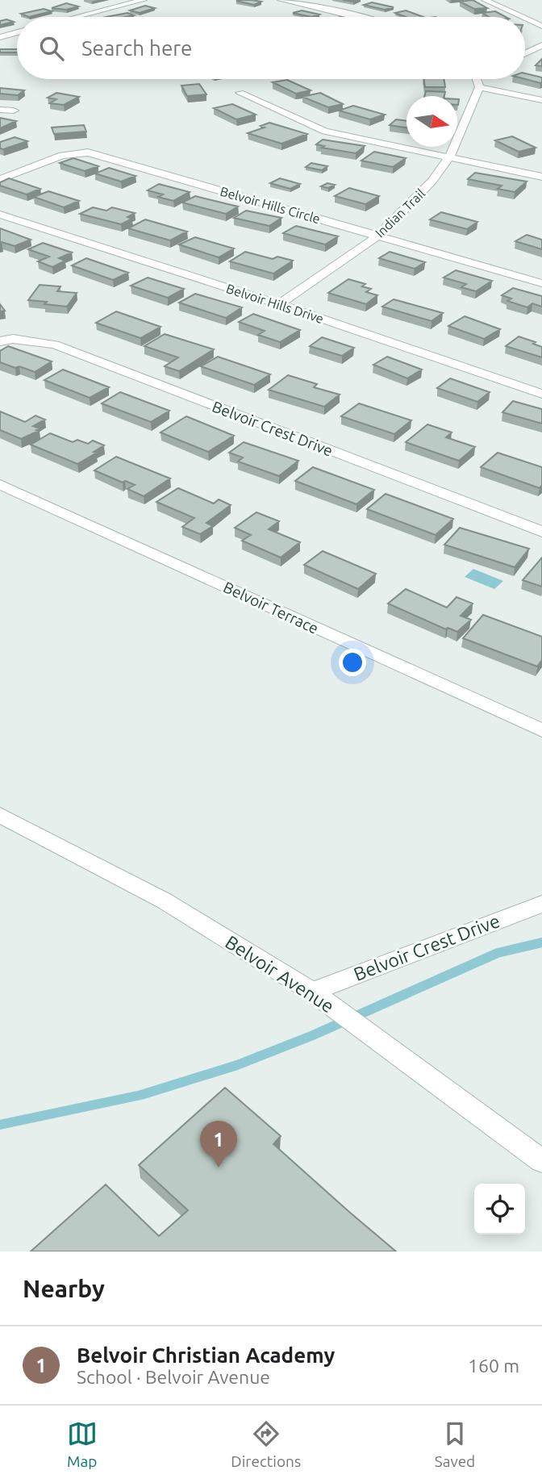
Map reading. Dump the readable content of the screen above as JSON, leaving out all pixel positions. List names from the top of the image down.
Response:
{
  "streets": {
    "street": [
      "Belvoir Hills Circle",
      "Indian Trail",
      "Belvoir Hills Drive",
      "Belvoir Crest Drive",
      "Belvoir Terrace",
      "Belvoir Avenue"
    ]
  },
  "crossings": [
    ["Belvoir Hills Circle", "Indian Trail"],
    ["Indian Trail", "Belvoir Hills Drive"],
    ["Belvoir Crest Drive", "Belvoir Avenue"]
  ],
  "north": "right",
  "page": {
    "search": "Search here",
    "pins": "1",
    "heading": "Nearby",
    "list": [
      {
        "mark": "1",
        "name": "Belvoir Christian Academy",
        "note": "School · Belvoir Avenue",
        "value": "160 m"
      }
    ],
    "nav": ["Map", "Directions", "Saved"]
  }
}
